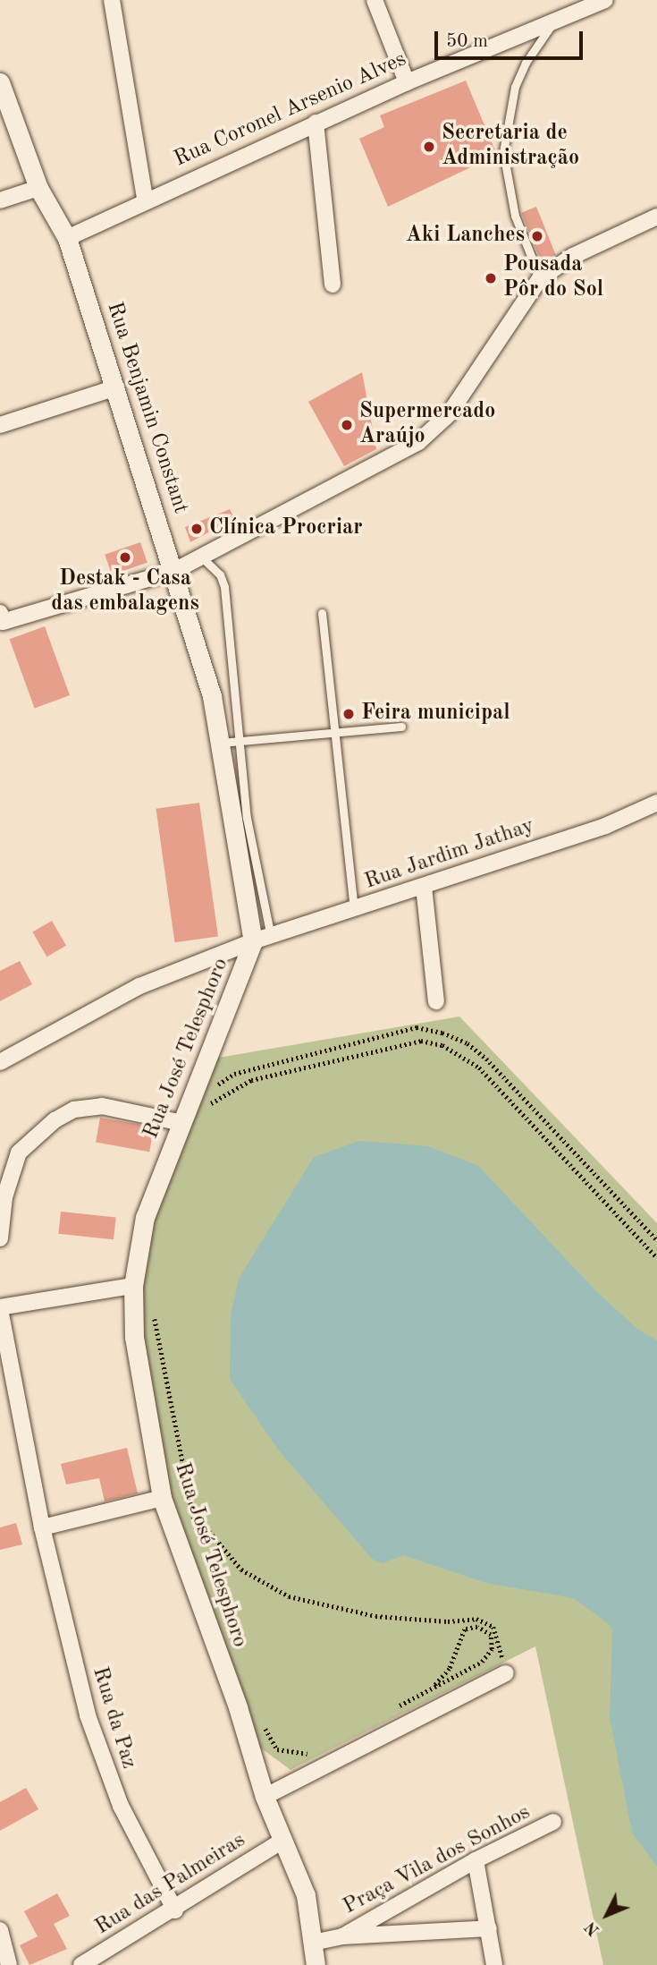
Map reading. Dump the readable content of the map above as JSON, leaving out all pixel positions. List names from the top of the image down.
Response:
{
  "streets": {
    "street": [
      "Rua Coronel Arsenio Alves",
      "Rua Benjamin Constant",
      "Rua Jardim Jathay",
      "Rua José Telesphoro",
      "Rua da Paz",
      "Praça Vila dos Sonhos",
      "Rua das Palmeiras"
    ]
  },
  "crossings": [
    ["Rua Coronel Arsenio Alves", "Rua Benjamin Constant"],
    ["Rua Benjamin Constant", "Rua Jardim Jathay"],
    ["Rua Benjamin Constant", "Rua José Telesphoro"],
    ["Rua Jardim Jathay", "Rua José Telesphoro"],
    ["Rua José Telesphoro", "Rua da Paz"],
    ["Rua José Telesphoro", "Praça Vila dos Sonhos"],
    ["Rua José Telesphoro", "Rua das Palmeiras"],
    ["Rua da Paz", "Rua das Palmeiras"]
  ],
  "places": [
    "Secretaria de Administração",
    "Aki Lanches",
    "Pousada Pôr do Sol",
    "Supermercado Araújo",
    "Clínica Procriar",
    "Destak - Casa das embalagens",
    "Feira municipal"
  ],
  "scale_bar": "50 m",
  "north": "bottom left"
}
